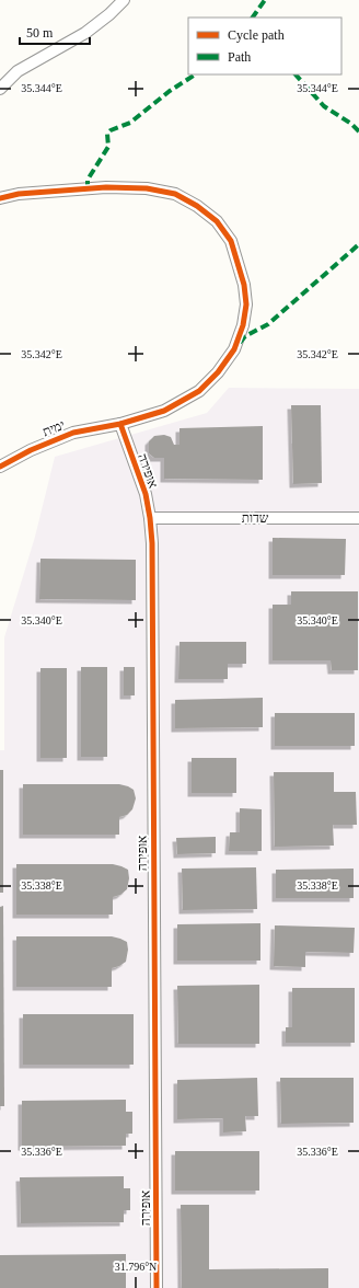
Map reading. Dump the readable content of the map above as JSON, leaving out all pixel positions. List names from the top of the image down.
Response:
{
  "streets": {
    "street": ["ימית", "אופירה", "שדות"]
  },
  "crossings": [
    ["ימית", "אופירה"],
    ["אופירה", "שדות"]
  ],
  "legend": ["Cycle path", "Path"],
  "scale_bar": "50 m",
  "coordinates": [
    "35.344°E",
    "35.342°E",
    "35.340°E",
    "35.338°E",
    "35.336°E",
    "31.796°N"
  ]
}
